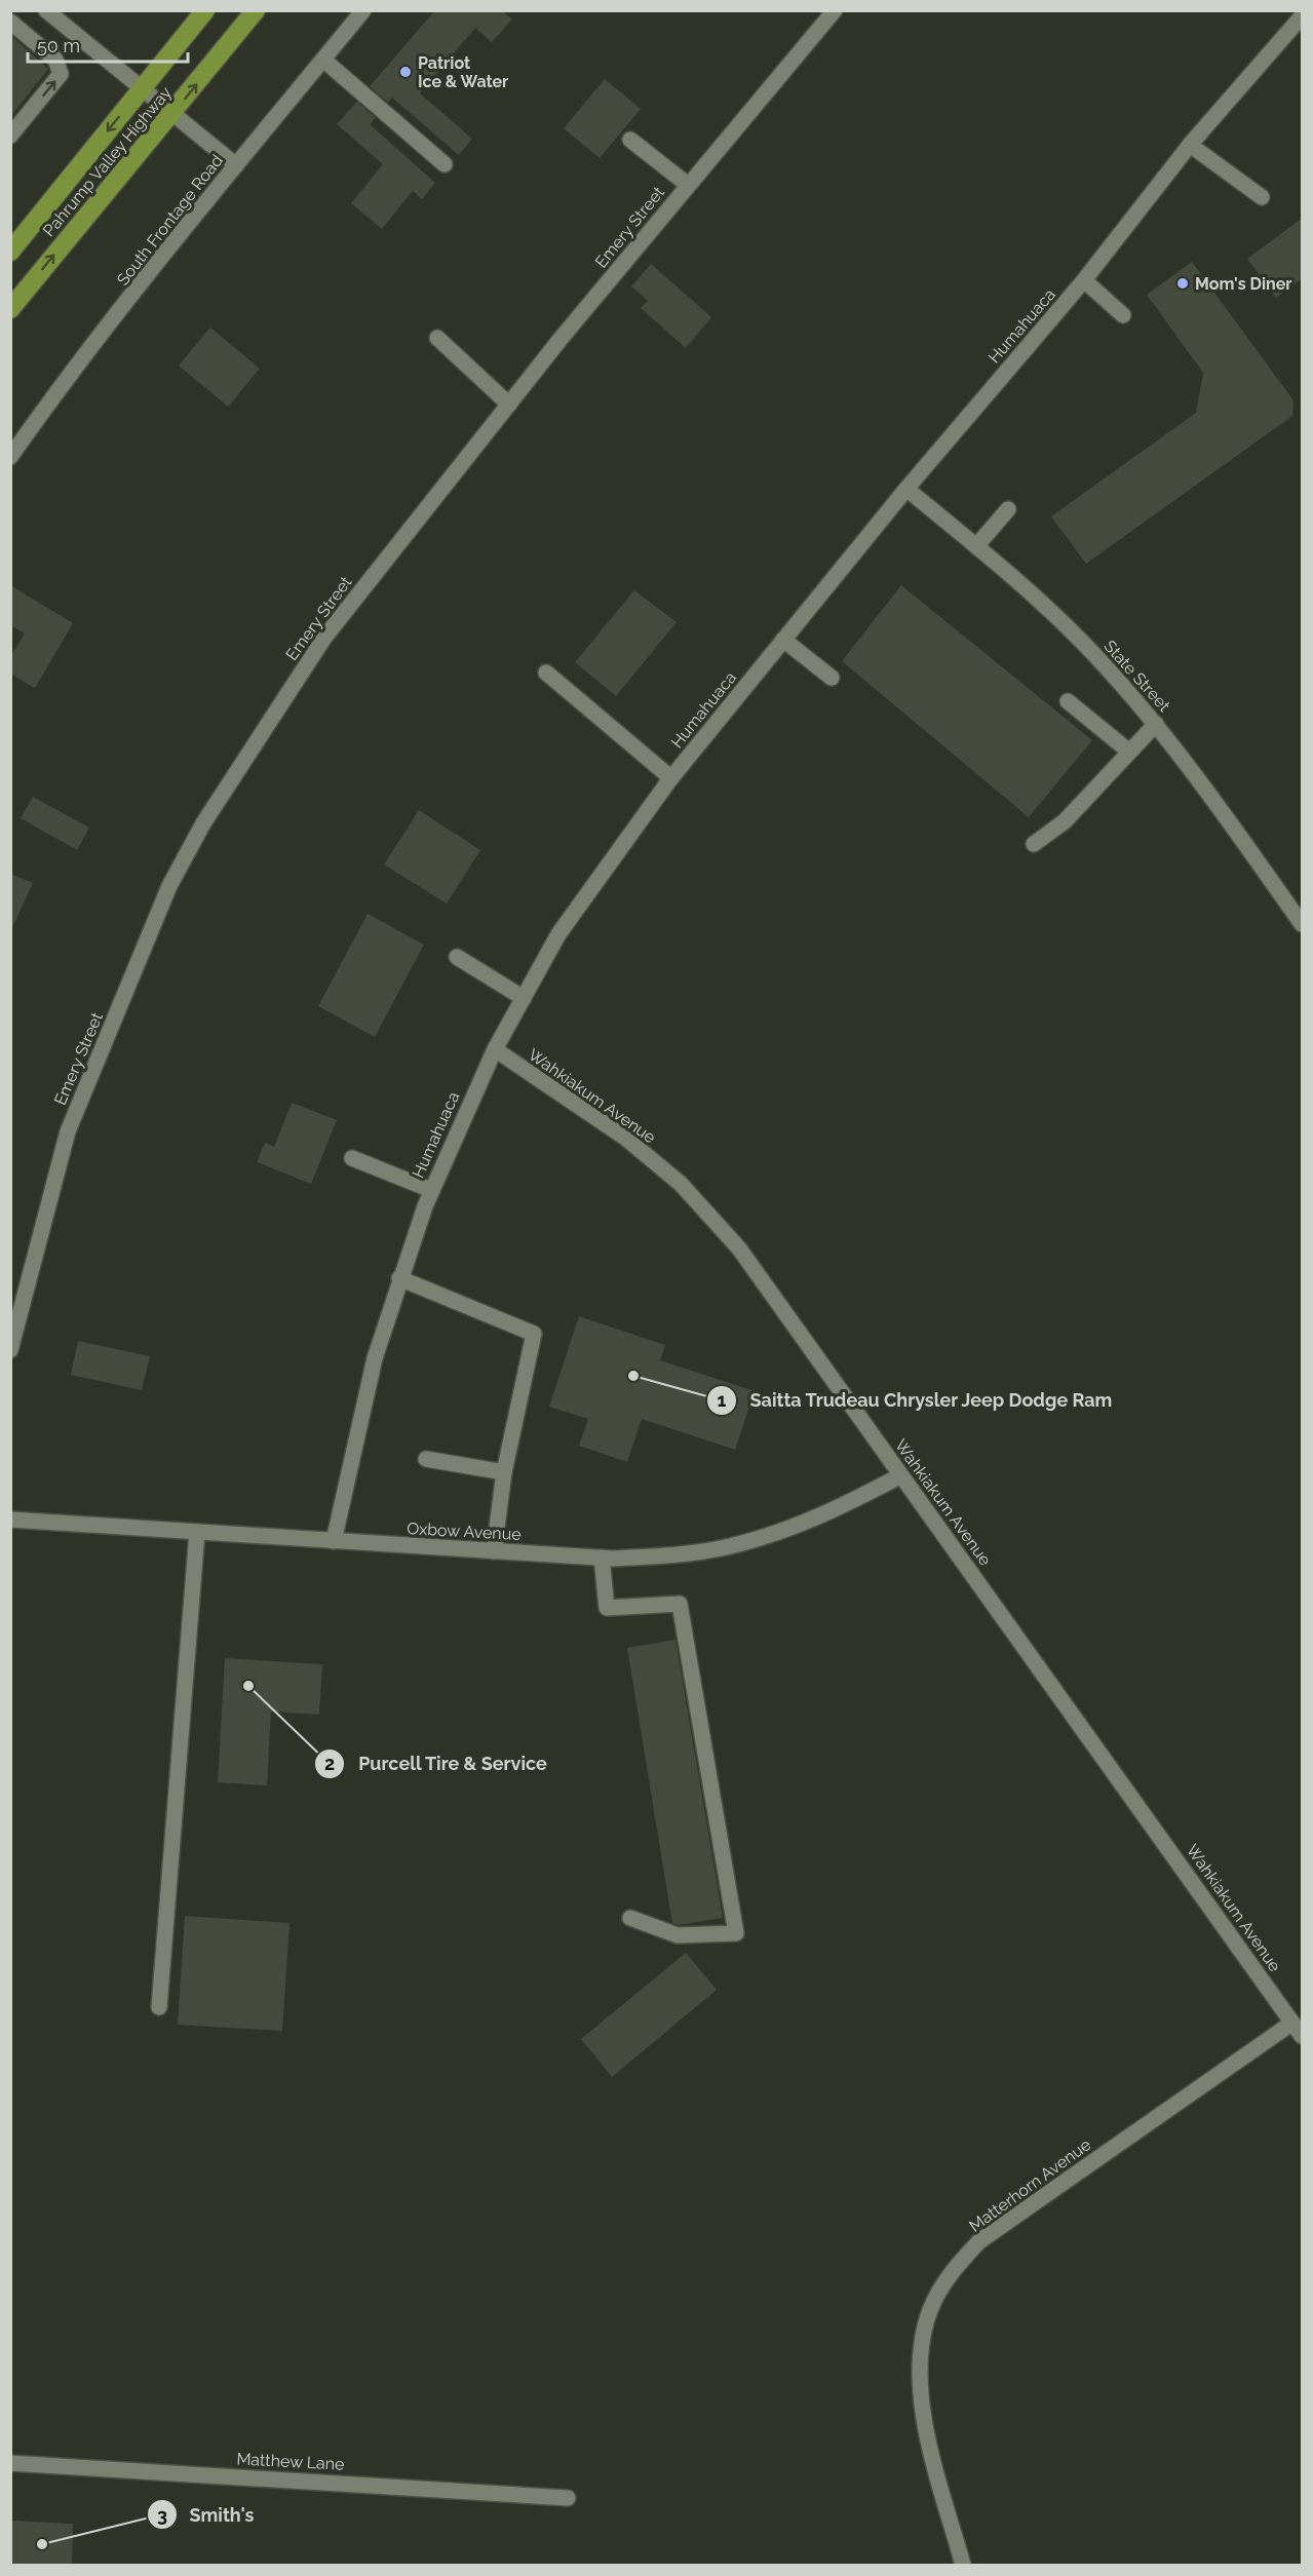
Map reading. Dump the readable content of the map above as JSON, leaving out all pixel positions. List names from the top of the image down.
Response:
{
  "streets": {
    "highway": ["Pahrump Valley Highway"],
    "street": [
      "South Frontage Road",
      "Emery Street",
      "Humahuaca",
      "State Street",
      "Wahkiakum Avenue",
      "Oxbow Avenue",
      "Matterhorn Avenue",
      "Matthew Lane"
    ]
  },
  "crossings": [
    ["Humahuaca", "State Street"],
    ["Humahuaca", "Wahkiakum Avenue"],
    ["Humahuaca", "Oxbow Avenue"],
    ["Wahkiakum Avenue", "Oxbow Avenue"],
    ["Wahkiakum Avenue", "Matterhorn Avenue"]
  ],
  "places": [
    "Patriot Ice & Water",
    "Mom's Diner",
    "Saitta Trudeau Chrysler Jeep Dodge Ram",
    "Purcell Tire & Service",
    "Smith's"
  ],
  "scale_bar": "50 m"
}
